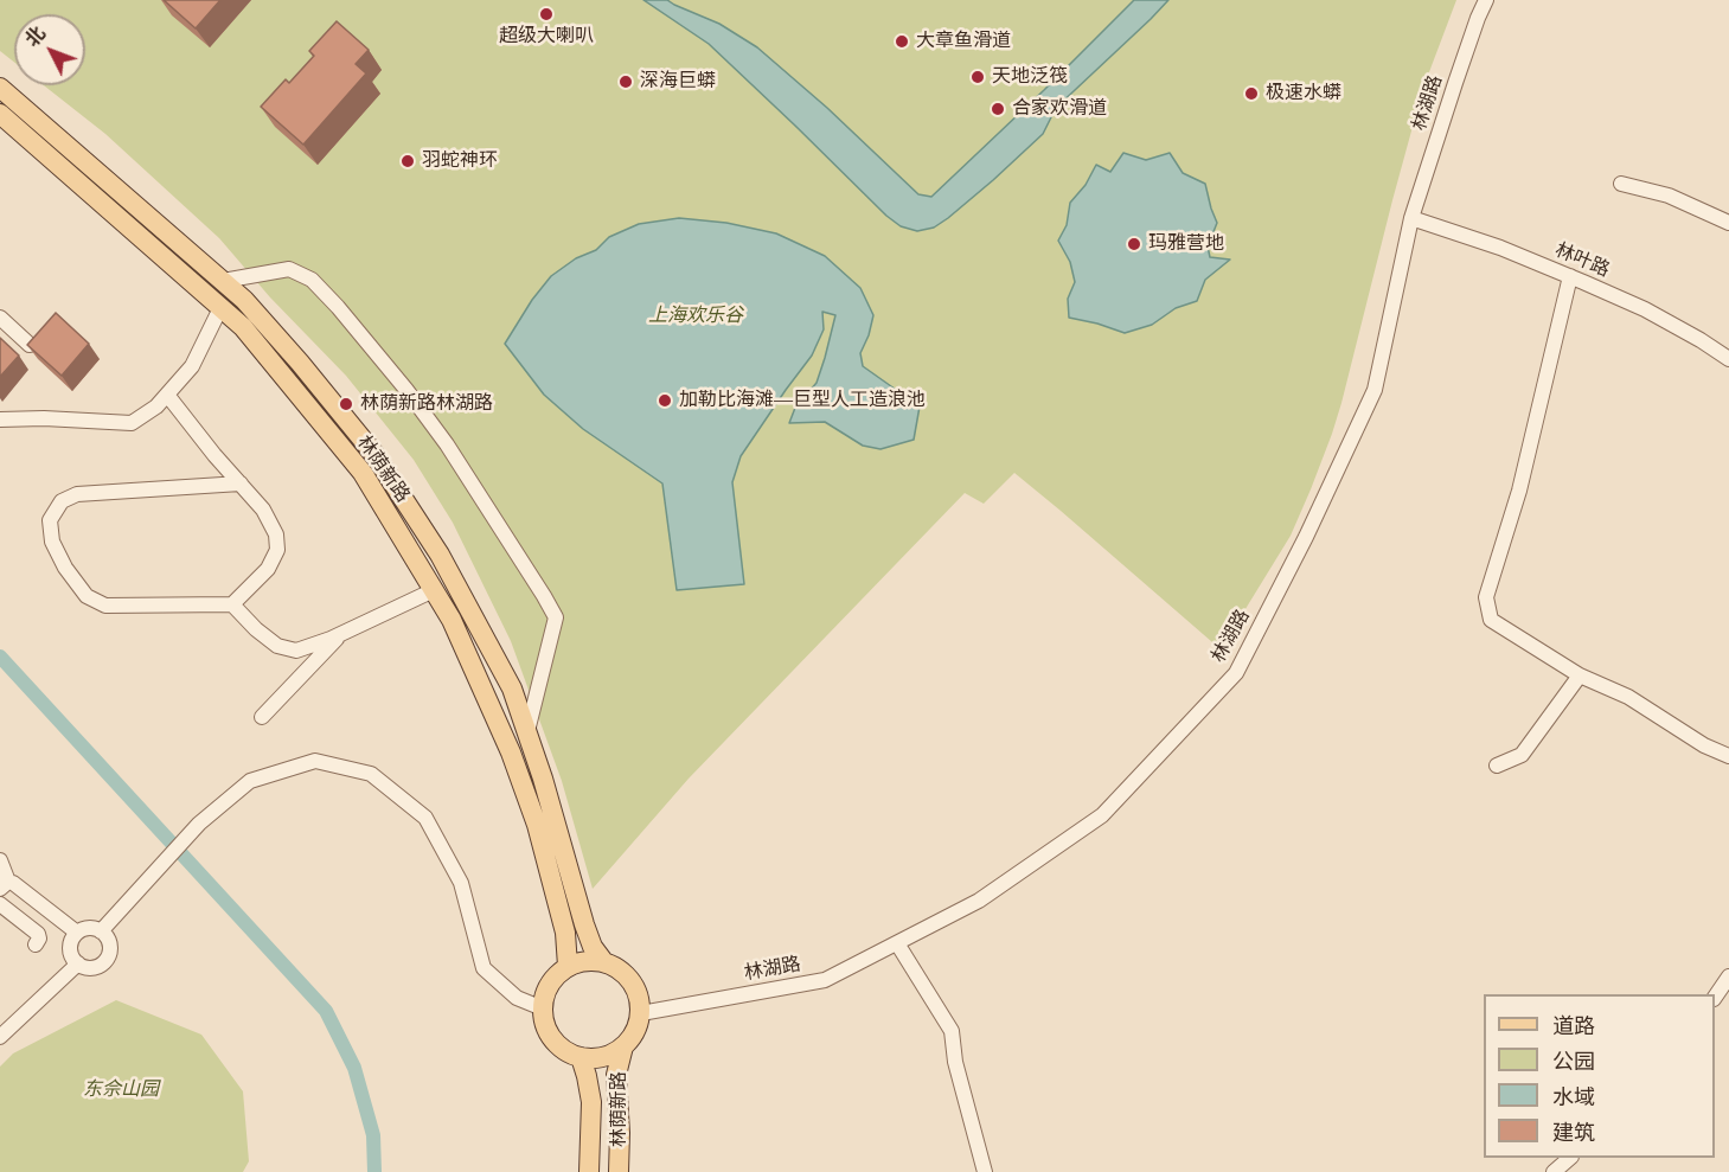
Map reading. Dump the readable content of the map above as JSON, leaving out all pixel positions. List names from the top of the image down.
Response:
{
  "streets": {
    "main road": ["林荫新路"],
    "street": ["林湖路", "林叶路"]
  },
  "crossings": [
    ["林湖路", "林叶路"],
    ["林湖路", "林荫新路"]
  ],
  "parks": ["上海欢乐谷", "东佘山园"],
  "places": [
    "超级大喇叭",
    "大章鱼滑道",
    "天地泛筏",
    "深海巨蟒",
    "极速水蟒",
    "合家欢滑道",
    "羽蛇神环",
    "玛雅营地",
    "加勒比海滩—巨型人工造浪池",
    "林荫新路林湖路"
  ],
  "legend": [
    "道路",
    "公园",
    "水域",
    "建筑"
  ],
  "north": "top left"
}
